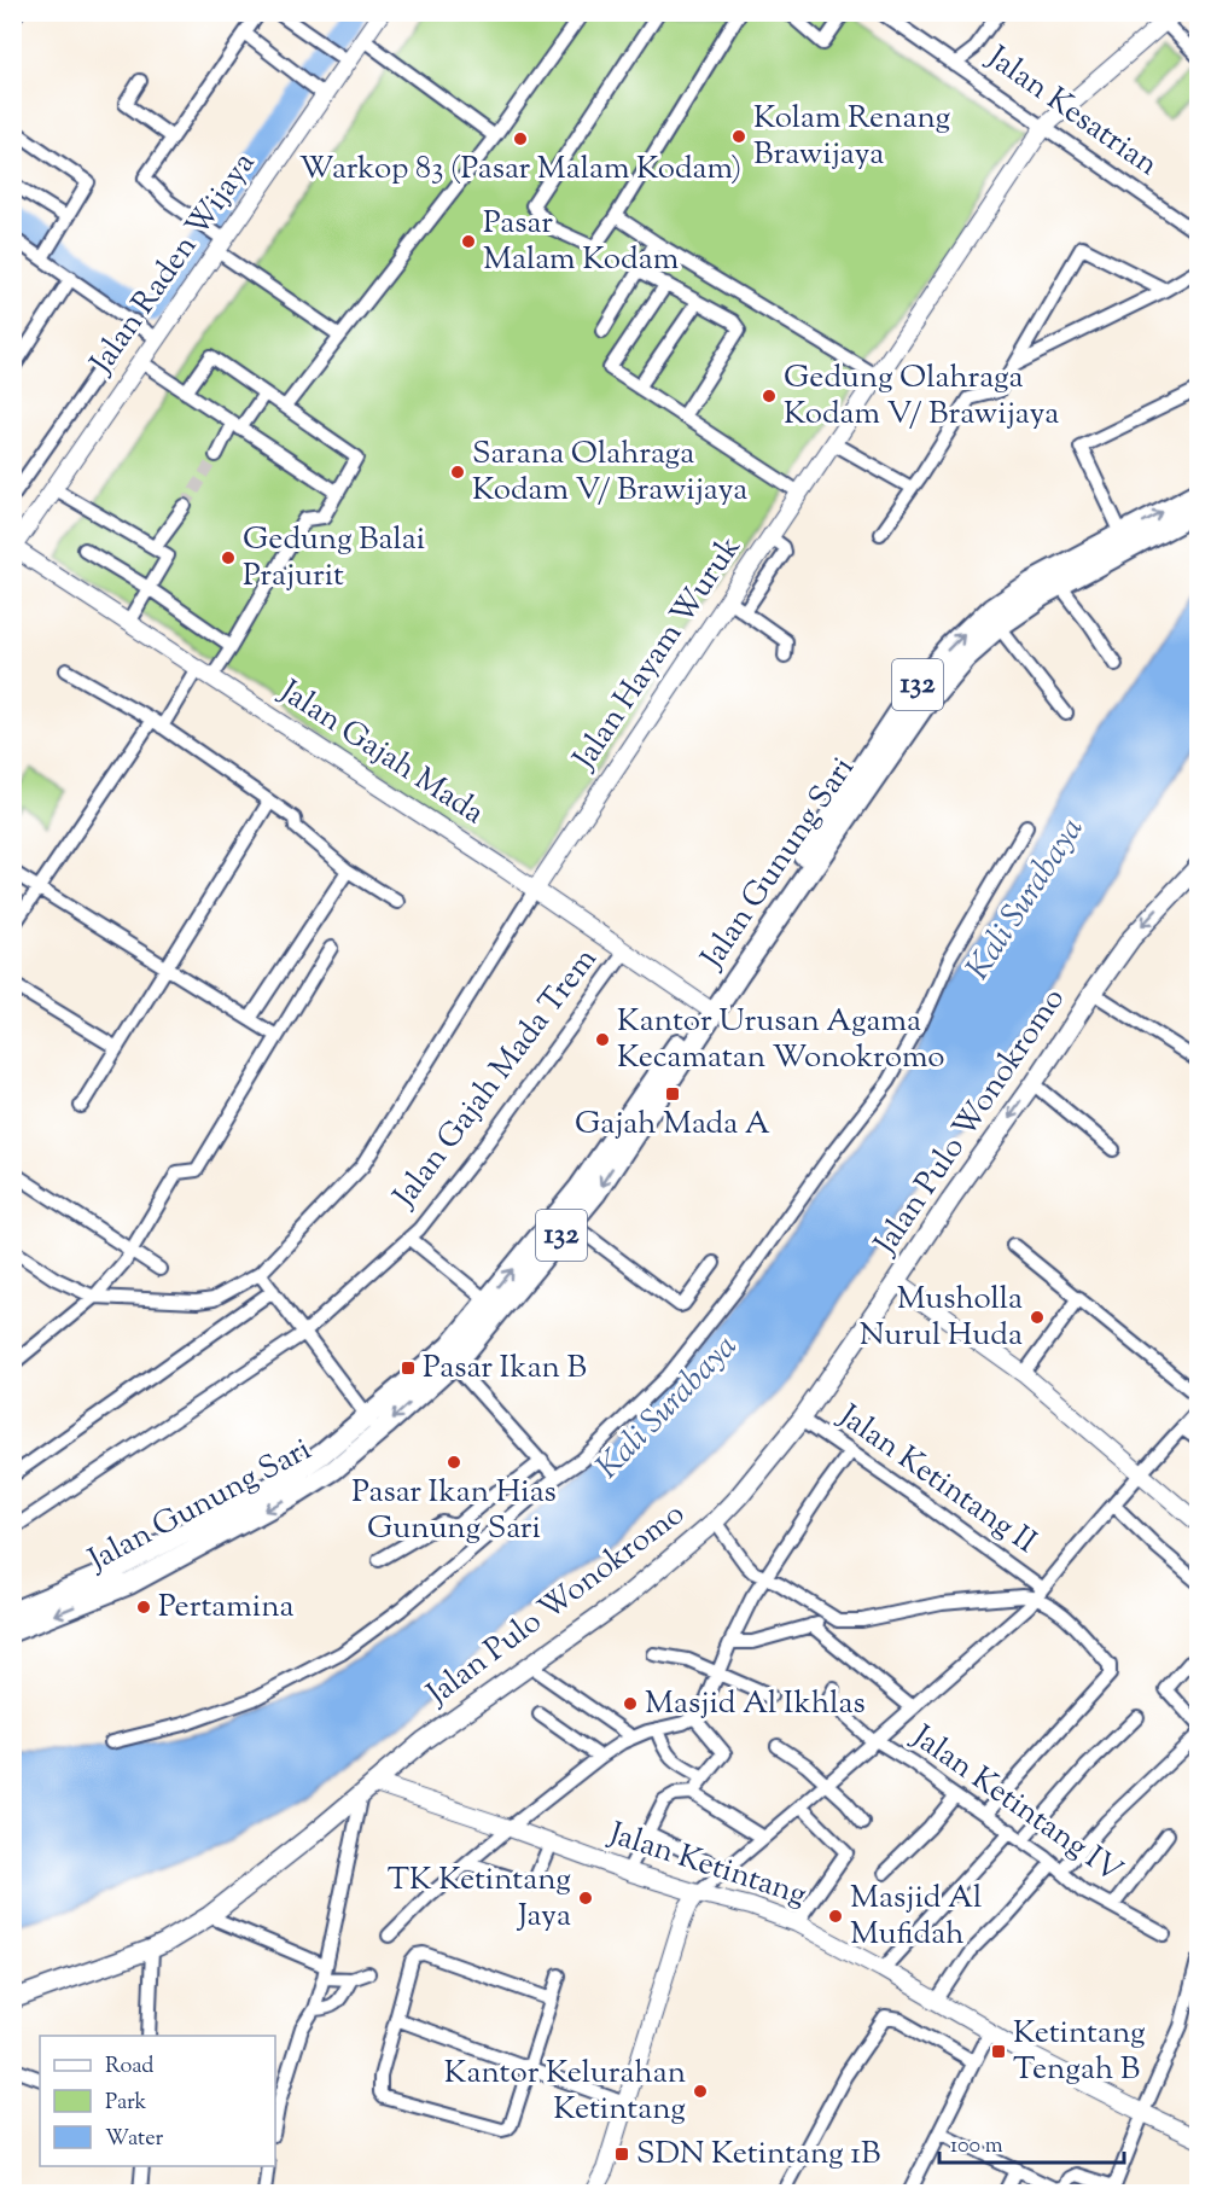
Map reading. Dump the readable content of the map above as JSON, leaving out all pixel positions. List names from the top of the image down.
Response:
{
  "streets": {
    "main road": ["132", "Jalan Gunung Sari", "Jalan Pulo Wonokromo"],
    "street": [
      "Jalan Kesatrian",
      "Jalan Raden Wijaya",
      "Jalan Hayam Wuruk",
      "Jalan Gajah Mada",
      "Jalan Gajah Mada Trem",
      "Jalan Ketintang II",
      "Jalan Ketintang IV",
      "Jalan Ketintang"
    ]
  },
  "crossings": [
    ["Jalan Kesatrian", "Jalan Hayam Wuruk"],
    ["Jalan Raden Wijaya", "Jalan Gajah Mada"],
    ["Jalan Hayam Wuruk", "Jalan Gajah Mada"],
    ["Jalan Gajah Mada", "Jalan Gunung Sari"],
    ["Jalan Gajah Mada", "Jalan Gajah Mada Trem"],
    ["Jalan Gunung Sari", "Jalan Gajah Mada Trem"],
    ["Jalan Pulo Wonokromo", "Jalan Ketintang II"],
    ["Jalan Pulo Wonokromo", "Jalan Ketintang"],
    ["Jalan Ketintang II", "Jalan Ketintang IV"]
  ],
  "water": ["Kali Surabaya"],
  "places": {
    "other": [
      "Kolam Renang Brawijaya",
      "Warkop 83 (Pasar Malam Kodam)",
      "Pasar Malam Kodam",
      "Gedung Olahraga Kodam V/ Brawijaya",
      "Sarana Olahraga Kodam V/ Brawijaya",
      "Gedung Balai Prajurit",
      "Kantor Urusan Agama Kecamatan Wonokromo",
      "Musholla Nurul Huda",
      "Pasar Ikan Hias Gunung Sari",
      "Pertamina",
      "Masjid Al Ikhlas",
      "TK Ketintang Jaya",
      "Masjid Al Mufidah",
      "Kantor Kelurahan Ketintang"
    ],
    "transit": [
      "Gajah Mada A",
      "Pasar Ikan B",
      "Ketintang Tengah B",
      "SDN Ketintang 1B"
    ]
  },
  "legend": ["Road", "Park", "Water"],
  "scale_bar": "100 m"
}
